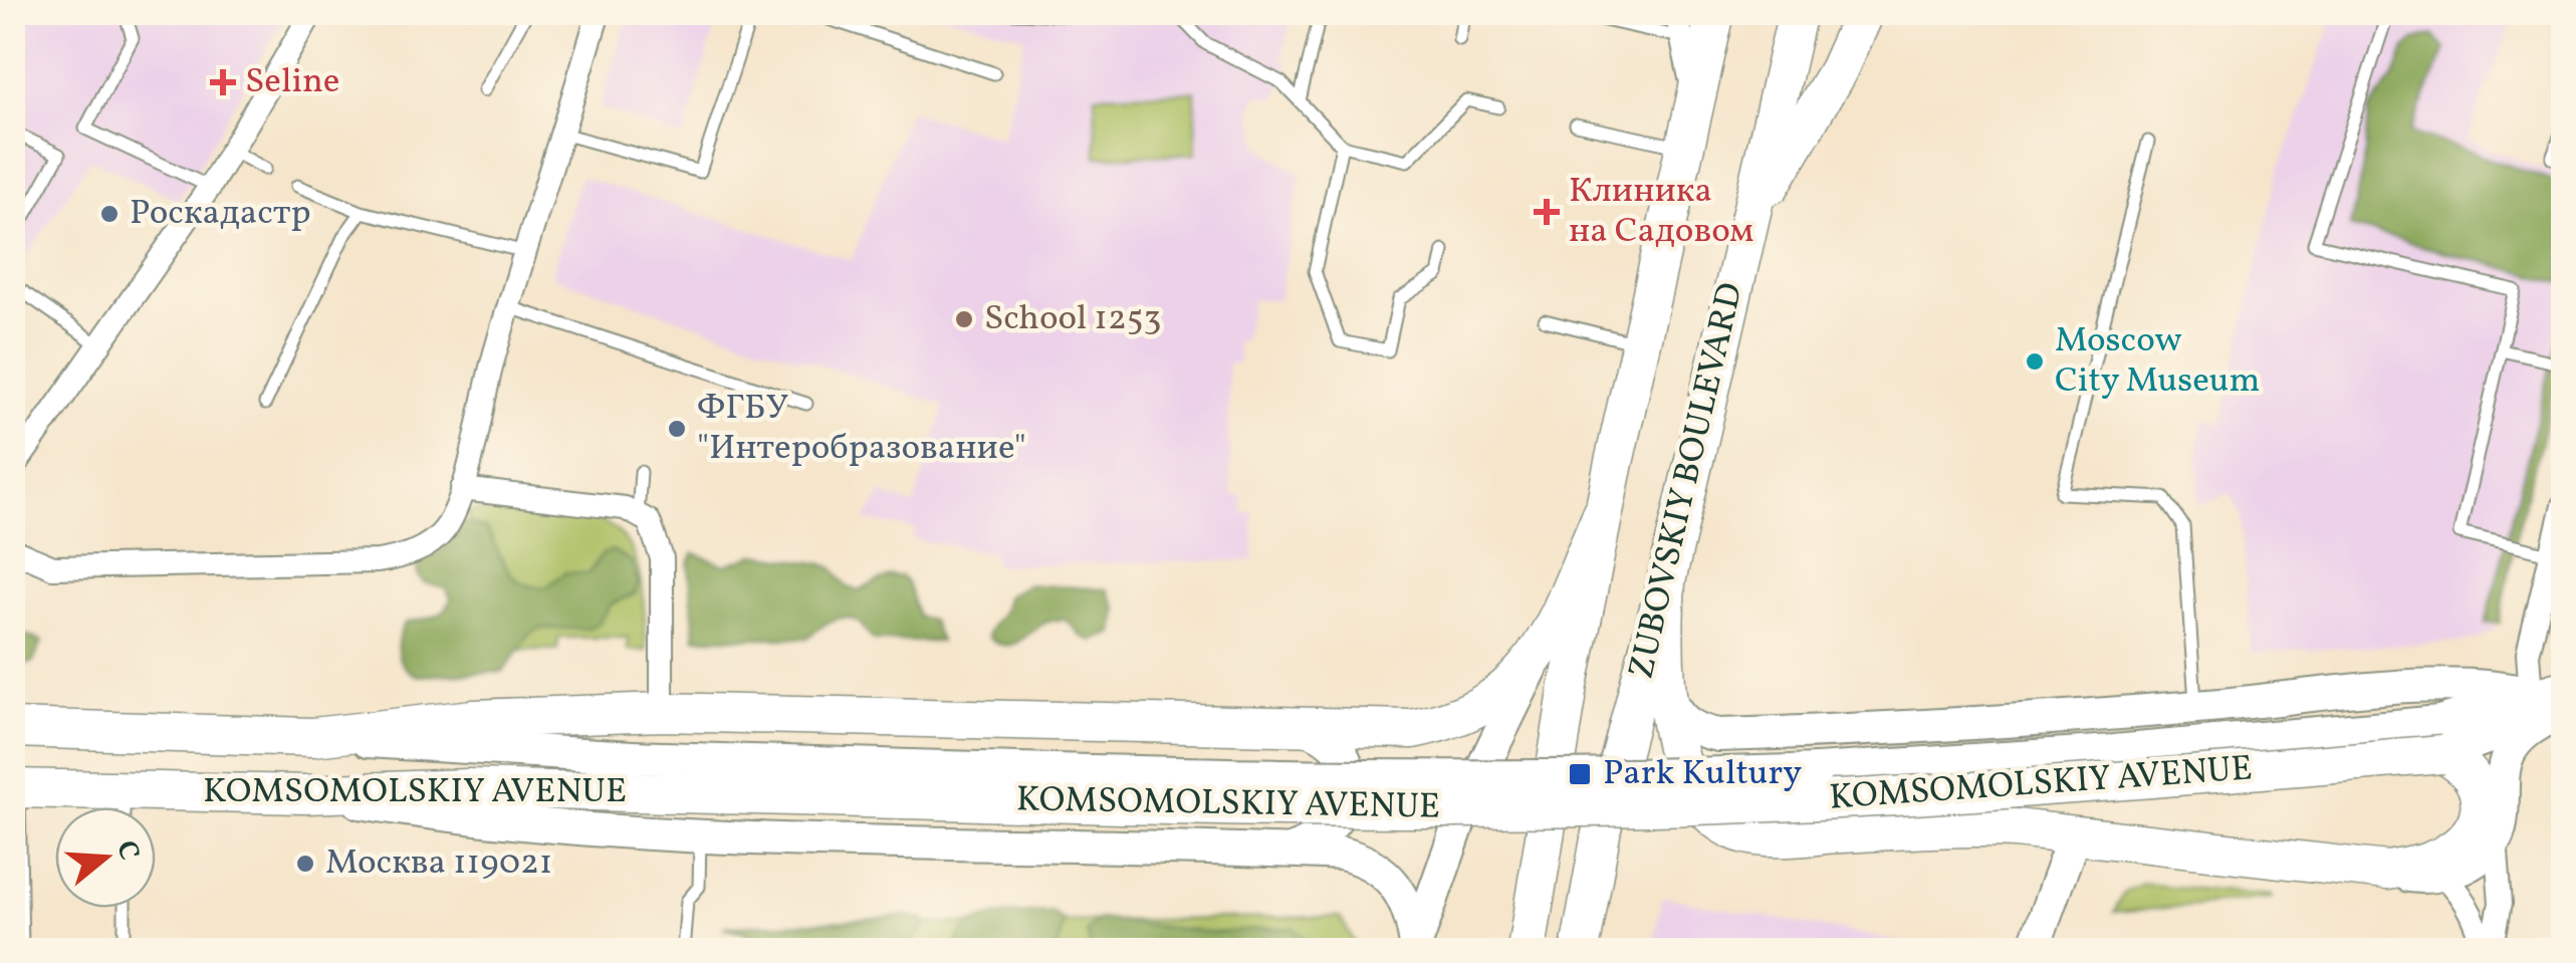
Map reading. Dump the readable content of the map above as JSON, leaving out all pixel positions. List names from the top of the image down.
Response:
{
  "streets": {
    "main road": ["ZUBOVSKIY BOULEVARD", "KOMSOMOLSKIY AVENUE"]
  },
  "places": {
    "health": ["Seline", "Клиника на Садовом"],
    "other": [
      "Роскадастр",
      "School 1253",
      "Moscow City Museum",
      "ФГБУ \"Интеробразование\"",
      "Москва 119021"
    ],
    "transit": ["Park Kultury"]
  },
  "north": "right"
}
